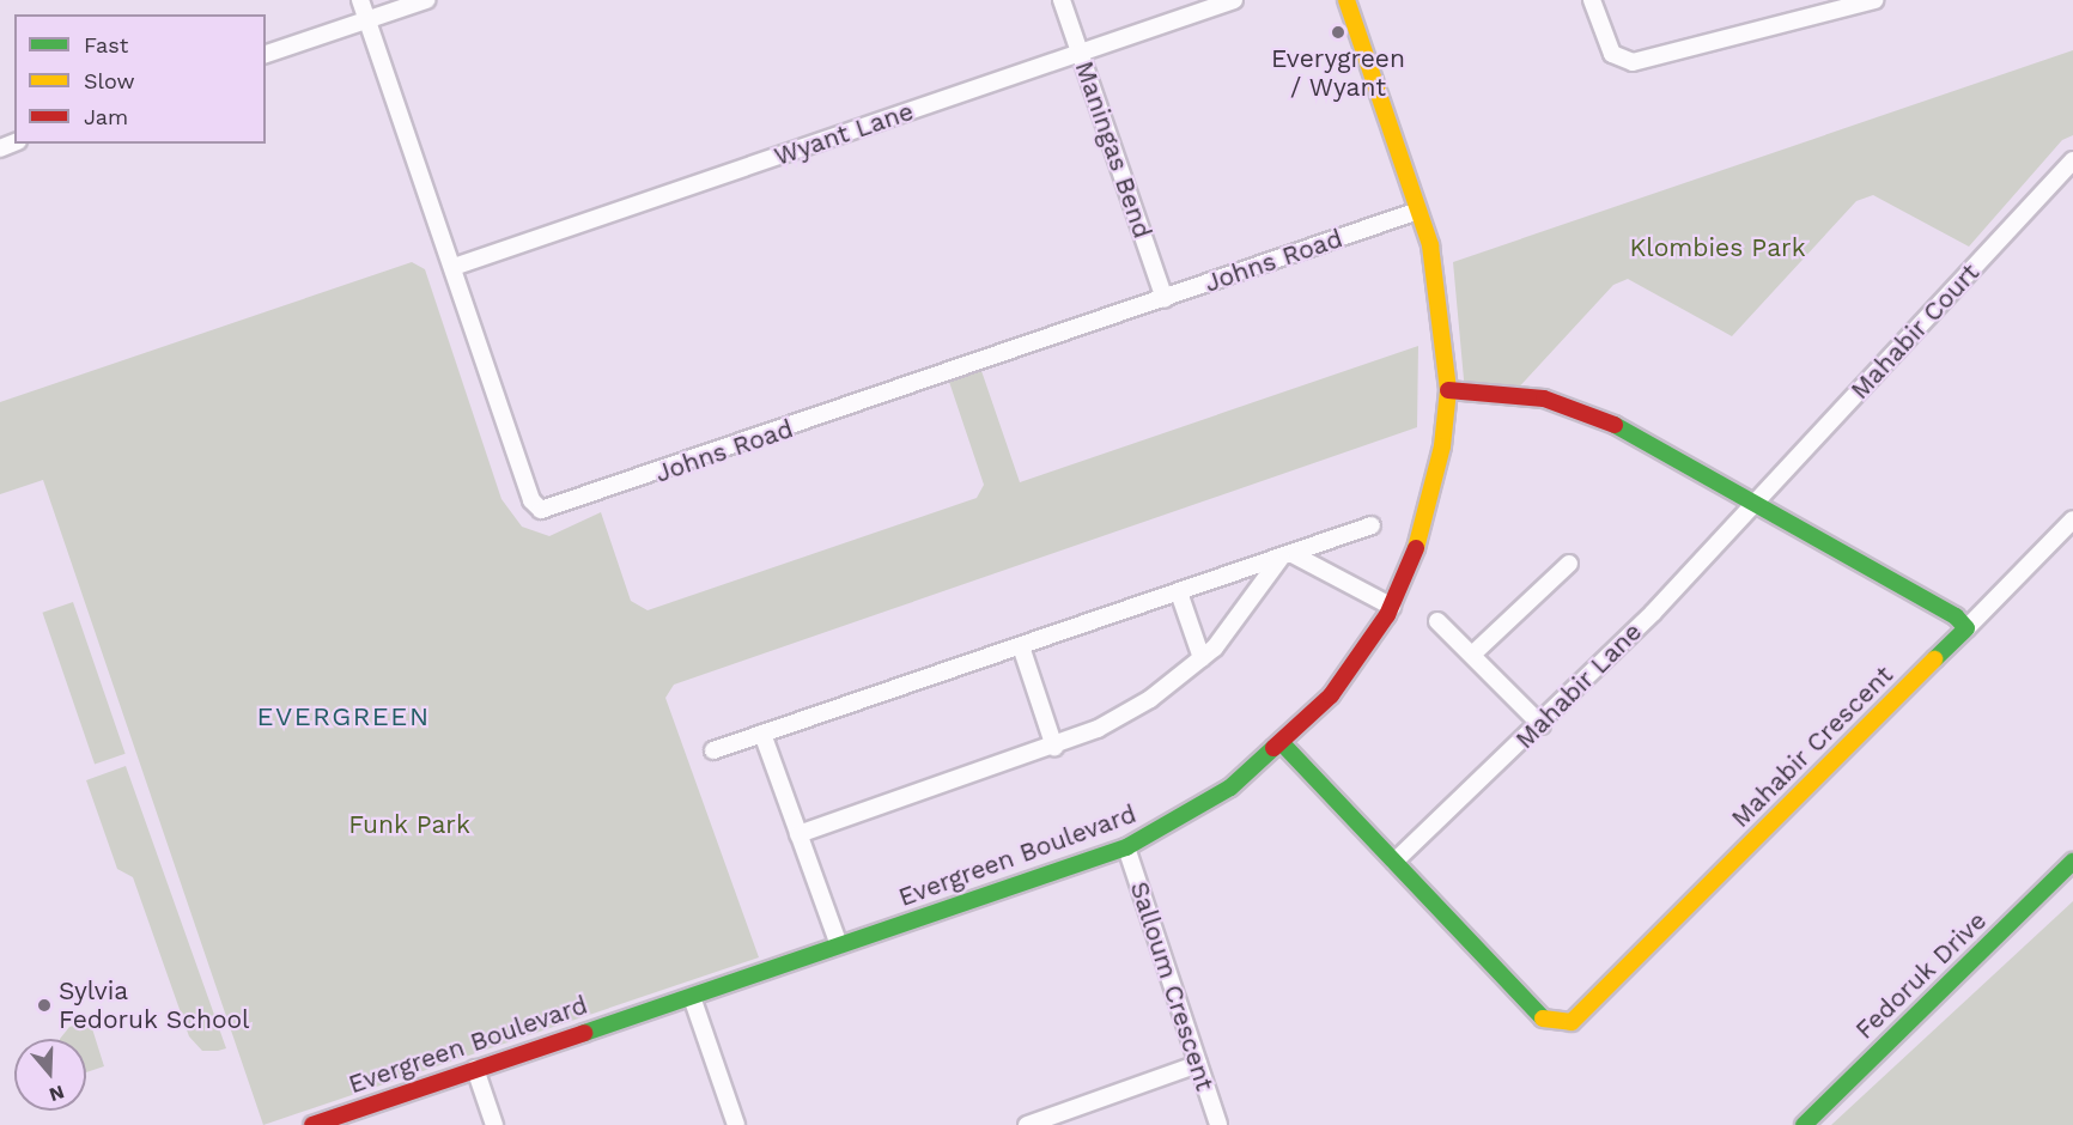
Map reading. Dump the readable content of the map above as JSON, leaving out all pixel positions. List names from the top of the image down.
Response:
{
  "streets": {
    "street": [
      "Wyant Lane",
      "Maningas Bend",
      "Johns Road",
      "Mahabir Court",
      "Mahabir Lane",
      "Mahabir Crescent",
      "Evergreen Boulevard",
      "Fedoruk Drive",
      "Salloum Crescent"
    ]
  },
  "crossings": [
    ["Wyant Lane", "Maningas Bend"],
    ["Wyant Lane", "Johns Road"],
    ["Maningas Bend", "Johns Road"],
    ["Johns Road", "Evergreen Boulevard"],
    ["Mahabir Court", "Mahabir Lane"],
    ["Mahabir Lane", "Mahabir Crescent"],
    ["Mahabir Crescent", "Evergreen Boulevard"],
    ["Evergreen Boulevard", "Salloum Crescent"]
  ],
  "districts": ["EVERGREEN"],
  "parks": ["Klombies Park", "Funk Park"],
  "places": ["Everygreen / Wyant", "Sylvia Fedoruk School"],
  "legend": ["Fast", "Slow", "Jam"],
  "north": "bottom"
}
